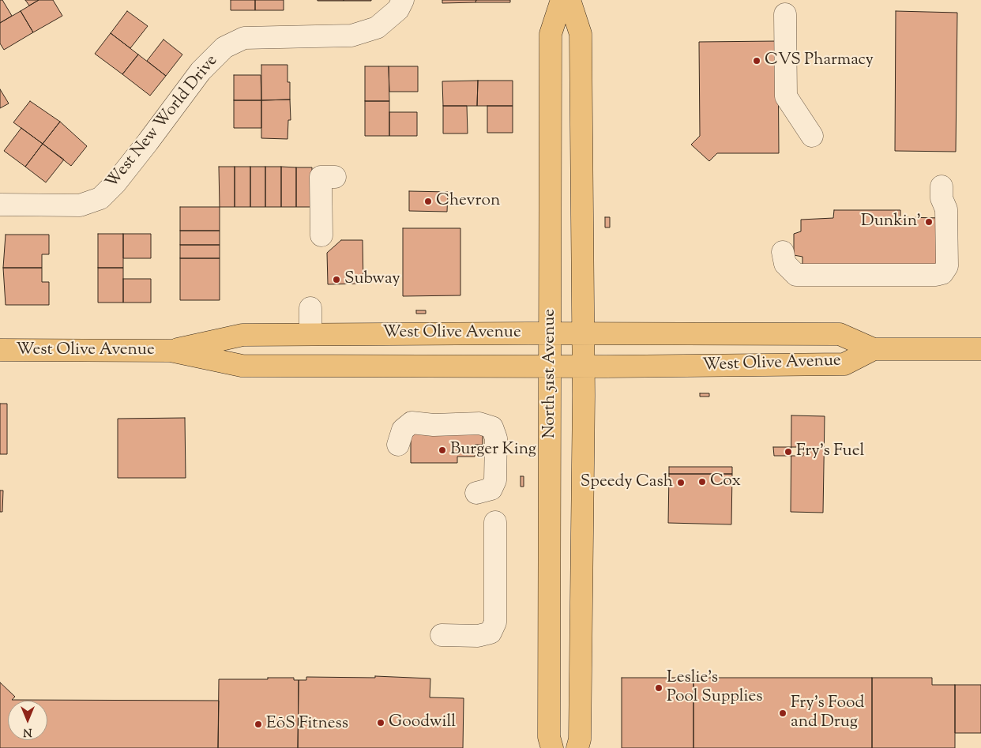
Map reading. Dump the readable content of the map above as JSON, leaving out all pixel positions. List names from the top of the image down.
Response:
{
  "streets": {
    "main road": ["West Olive Avenue", "North 51st Avenue"],
    "street": ["West New World Drive"]
  },
  "crossings": [
    ["West Olive Avenue", "North 51st Avenue"]
  ],
  "places": [
    "CVS Pharmacy",
    "Chevron",
    "Dunkin'",
    "Subway",
    "Burger King",
    "Fry's Fuel",
    "Cox",
    "Speedy Cash",
    "Leslie's Pool Supplies",
    "Fry's Food and Drug",
    "Goodwill",
    "EōS Fitness"
  ],
  "north": "bottom"
}
